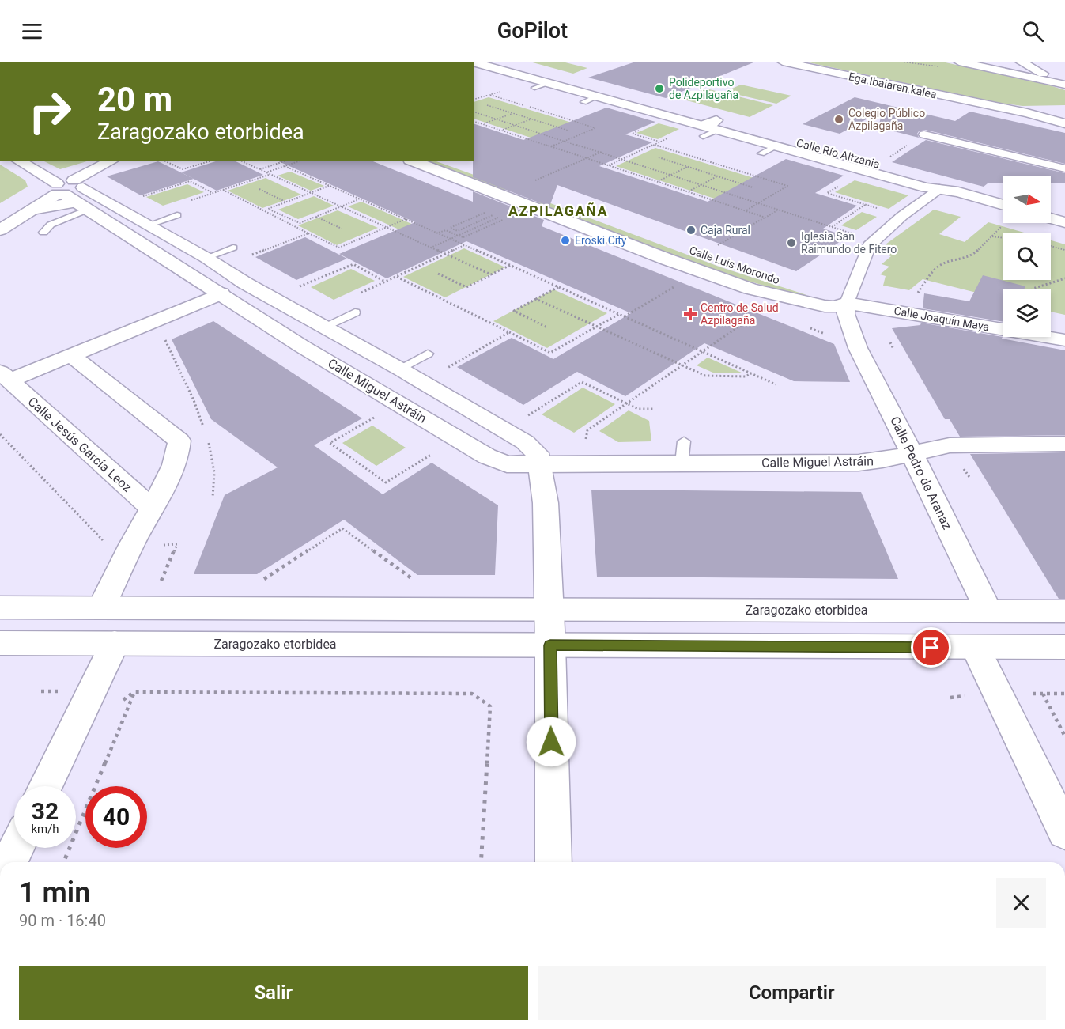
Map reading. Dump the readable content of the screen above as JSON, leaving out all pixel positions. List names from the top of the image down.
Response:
{
  "streets": {
    "street": [
      "Ega Ibaiaren kalea",
      "Calle Río Altzania",
      "Calle Luis Morondo",
      "Calle Joaquín Maya",
      "Calle Miguel Astráin",
      "Calle Jesús García Leoz",
      "Calle Pedro de Aranaz",
      "Zaragozako etorbidea"
    ]
  },
  "crossings": [
    ["Calle Río Altzania", "Calle Pedro de Aranaz"],
    ["Calle Luis Morondo", "Calle Joaquín Maya"],
    ["Calle Luis Morondo", "Calle Pedro de Aranaz"],
    ["Calle Joaquín Maya", "Calle Pedro de Aranaz"],
    ["Calle Miguel Astráin", "Calle Jesús García Leoz"],
    ["Calle Miguel Astráin", "Calle Pedro de Aranaz"],
    ["Calle Pedro de Aranaz", "Zaragozako etorbidea"]
  ],
  "districts": ["AZPILAGAÑA"],
  "places": {
    "other": [
      "Polideportivo de Azpilagaña",
      "Colegio Público Azpilagaña",
      "Caja Rural",
      "Eroski City",
      "Iglesia San Raimundo de Fitero"
    ],
    "health": ["Centro de Salud Azpilagaña"]
  },
  "north": "right",
  "page": {
    "header": "GoPilot",
    "turn": ["20 m", "Zaragozako etorbidea"],
    "speed": "32 km/h",
    "limit": "40",
    "heading": ["1 min", "90 m · 16:40"],
    "buttons": ["Salir", "Compartir"]
  }
}
